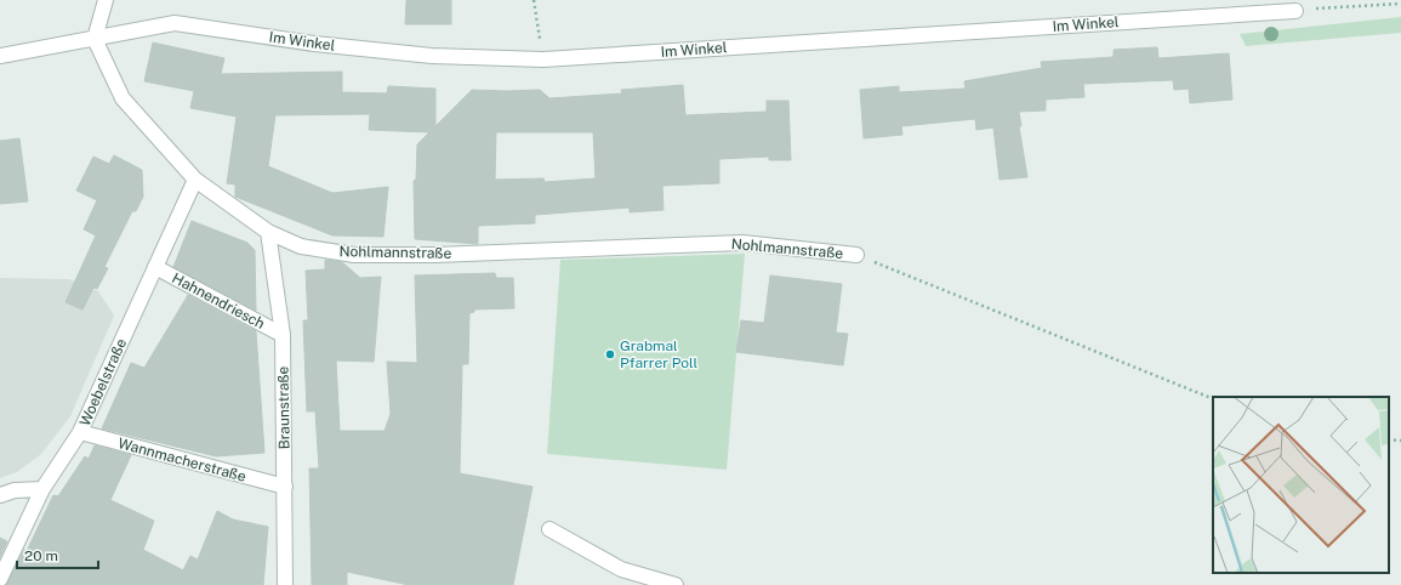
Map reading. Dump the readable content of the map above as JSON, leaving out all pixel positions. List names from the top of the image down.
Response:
{
  "streets": {
    "street": [
      "Im Winkel",
      "Nohlmannstraße",
      "Hahnendriesch",
      "Woebelstraße",
      "Braunstraße",
      "Wannmacherstraße"
    ]
  },
  "crossings": [
    ["Im Winkel", "Nohlmannstraße"],
    ["Nohlmannstraße", "Woebelstraße"],
    ["Nohlmannstraße", "Braunstraße"],
    ["Hahnendriesch", "Woebelstraße"],
    ["Hahnendriesch", "Braunstraße"],
    ["Woebelstraße", "Wannmacherstraße"],
    ["Braunstraße", "Wannmacherstraße"]
  ],
  "places": ["Grabmal Pfarrer Poll"],
  "scale_bar": "20 m"
}
